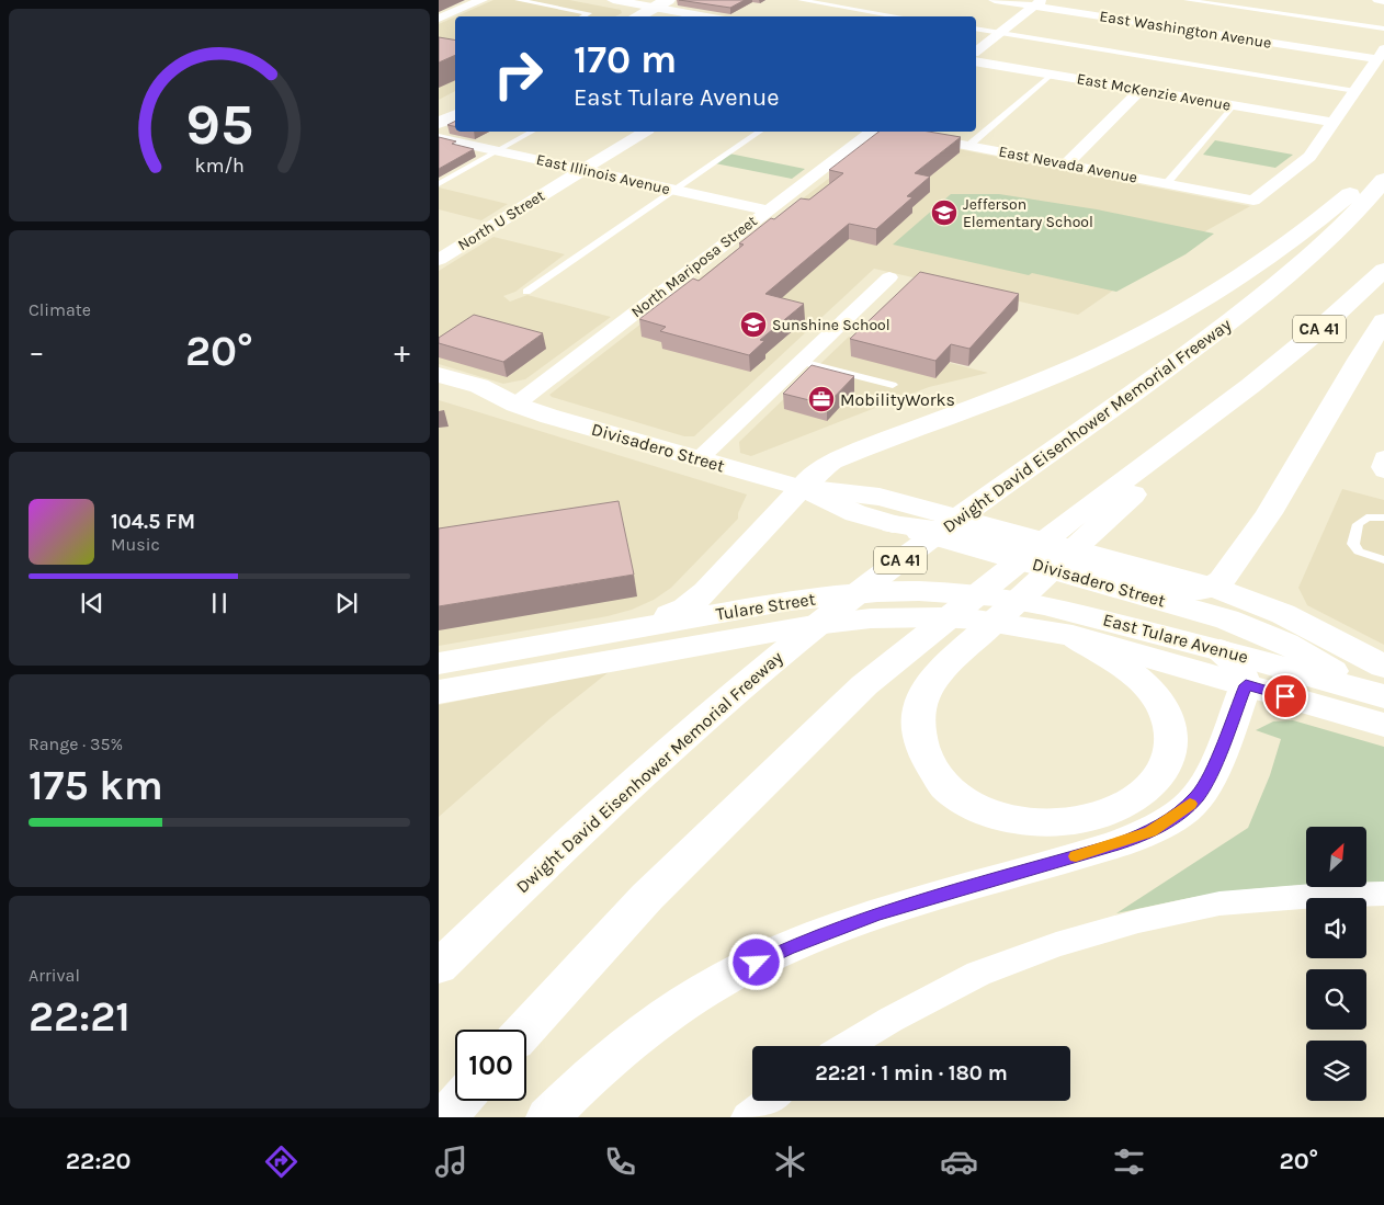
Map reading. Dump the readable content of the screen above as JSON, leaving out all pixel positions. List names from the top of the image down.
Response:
{
  "streets": {
    "main road": [
      "CA 41",
      "Dwight David Eisenhower Memorial Freeway",
      "Divisadero Street",
      "Tulare Street",
      "East Tulare Avenue"
    ],
    "street": [
      "East Washington Avenue",
      "East McKenzie Avenue",
      "East Nevada Avenue",
      "East Illinois Avenue",
      "North U Street",
      "North Mariposa Street"
    ]
  },
  "crossings": [
    ["East McKenzie Avenue", "East Nevada Avenue"],
    ["East Illinois Avenue", "North U Street"],
    ["East Illinois Avenue", "North Mariposa Street"],
    ["North Mariposa Street", "Divisadero Street"],
    ["Divisadero Street", "East Tulare Avenue"],
    ["Tulare Street", "East Tulare Avenue"]
  ],
  "places": {
    "school or university": ["Jefferson Elementary School", "Sunshine School"],
    "office": ["MobilityWorks"]
  },
  "north": "top right",
  "page": {
    "turn": ["170 m", "East Tulare Avenue"],
    "tile": [
      "Climate",
      ["Range · 35%", "175 km"],
      ["Arrival", "22:21"]
    ],
    "heat": ["−", "20°", "+"],
    "song": ["104.5 FM", "Music"],
    "limit": "100",
    "trip": "22:21 · 1 min · 180 m",
    "tabs": ["22:20", "20°"],
    "gauge": ["95", "km/h"]
  }
}
